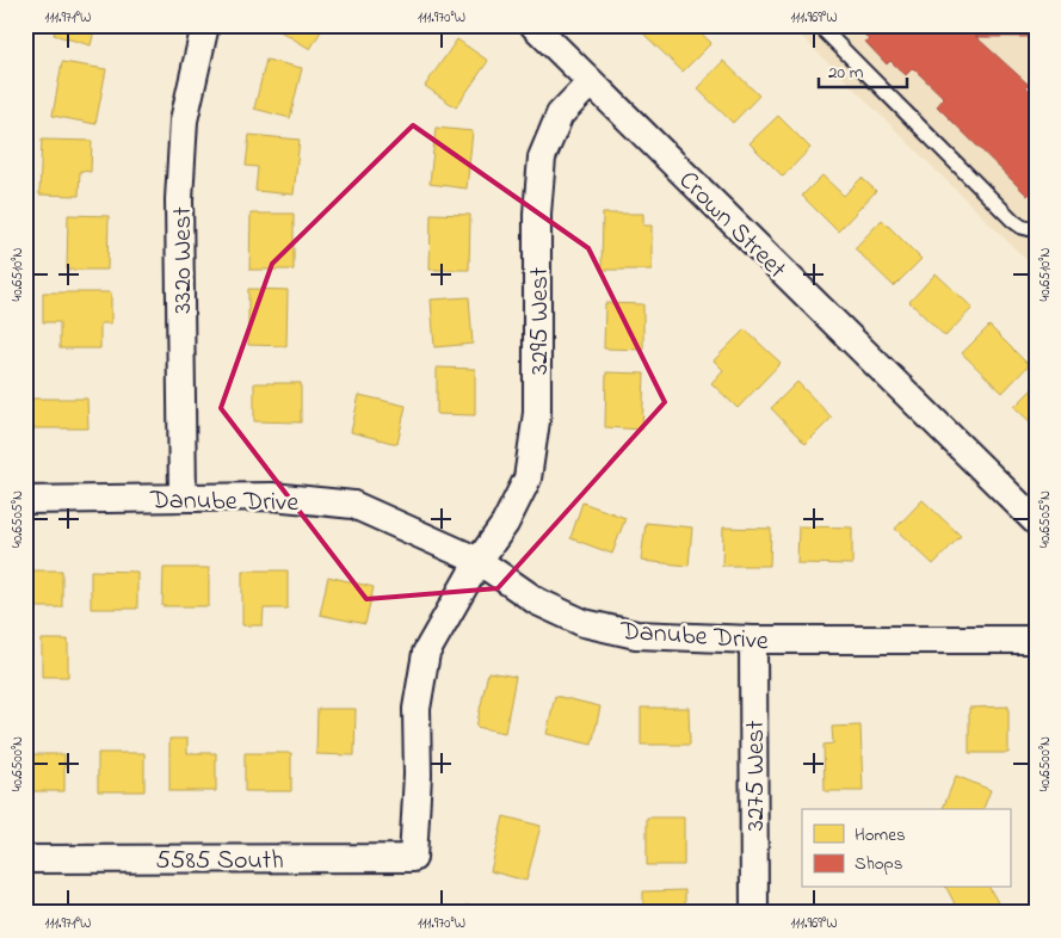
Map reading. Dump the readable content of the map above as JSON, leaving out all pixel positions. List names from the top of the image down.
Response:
{
  "streets": {
    "street": [
      "Crown Street",
      "3320 West",
      "3295 West",
      "Danube Drive",
      "3275 West",
      "5585 South"
    ]
  },
  "crossings": [
    ["Crown Street", "3295 West"],
    ["3320 West", "Danube Drive"],
    ["3295 West", "Danube Drive"],
    ["3295 West", "5585 South"],
    ["Danube Drive", "3275 West"]
  ],
  "legend": ["Homes", "Shops"],
  "scale_bar": "20 m",
  "coordinates": [
    "111.971°W",
    "111.970°W",
    "111.969°W",
    "40.6510°N",
    "40.6505°N",
    "40.6500°N"
  ]
}
